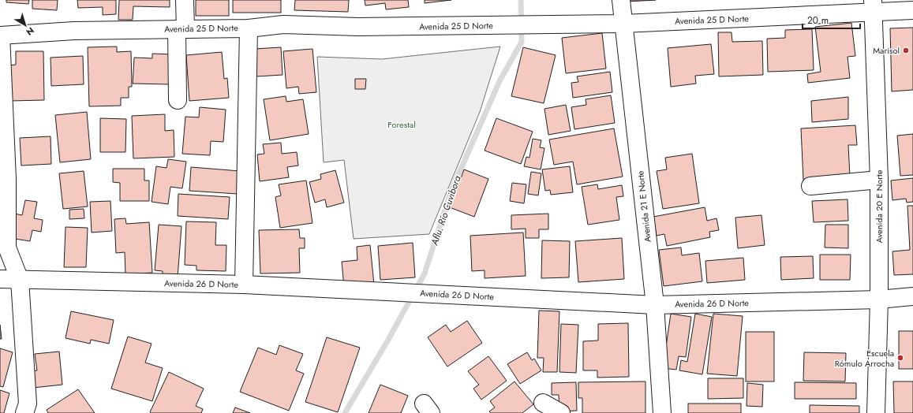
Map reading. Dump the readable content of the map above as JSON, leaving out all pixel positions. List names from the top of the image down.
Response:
{
  "streets": {
    "street": [
      "Avenida 25 D Norte",
      "Avenida 21 E Norte",
      "Avenida 20 E Norte",
      "Avenida 26 D Norte"
    ]
  },
  "crossings": [
    ["Avenida 25 D Norte", "Avenida 21 E Norte"],
    ["Avenida 25 D Norte", "Avenida 20 E Norte"],
    ["Avenida 21 E Norte", "Avenida 26 D Norte"],
    ["Avenida 20 E Norte", "Avenida 26 D Norte"]
  ],
  "water": ["Aflu. Río Cuvibora"],
  "parks": ["Forestal"],
  "places": ["Marisol", "Escuela Rómulo Arrocha"],
  "scale_bar": "20 m",
  "north": "bottom right"
}
